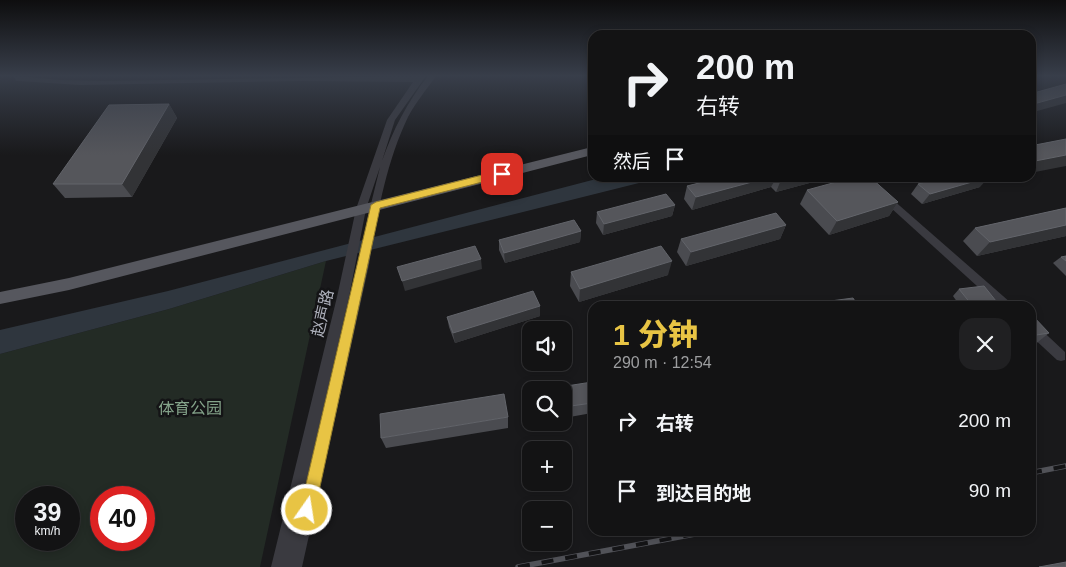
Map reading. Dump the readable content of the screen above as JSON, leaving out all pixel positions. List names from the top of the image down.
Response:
{
  "streets": {
    "street": ["赵声路"]
  },
  "parks": ["体育公园"],
  "page": {
    "turn": ["200 m", "右转"],
    "then": "然后",
    "heading": ["1 分钟", "290 m · 12:54"],
    "map_buttons": ["+", "−"],
    "list": [
      {
        "name": "右转",
        "value": "200 m"
      },
      {
        "name": "到达目的地",
        "value": "90 m"
      }
    ],
    "speed": "39 km/h",
    "limit": "40"
  }
}
